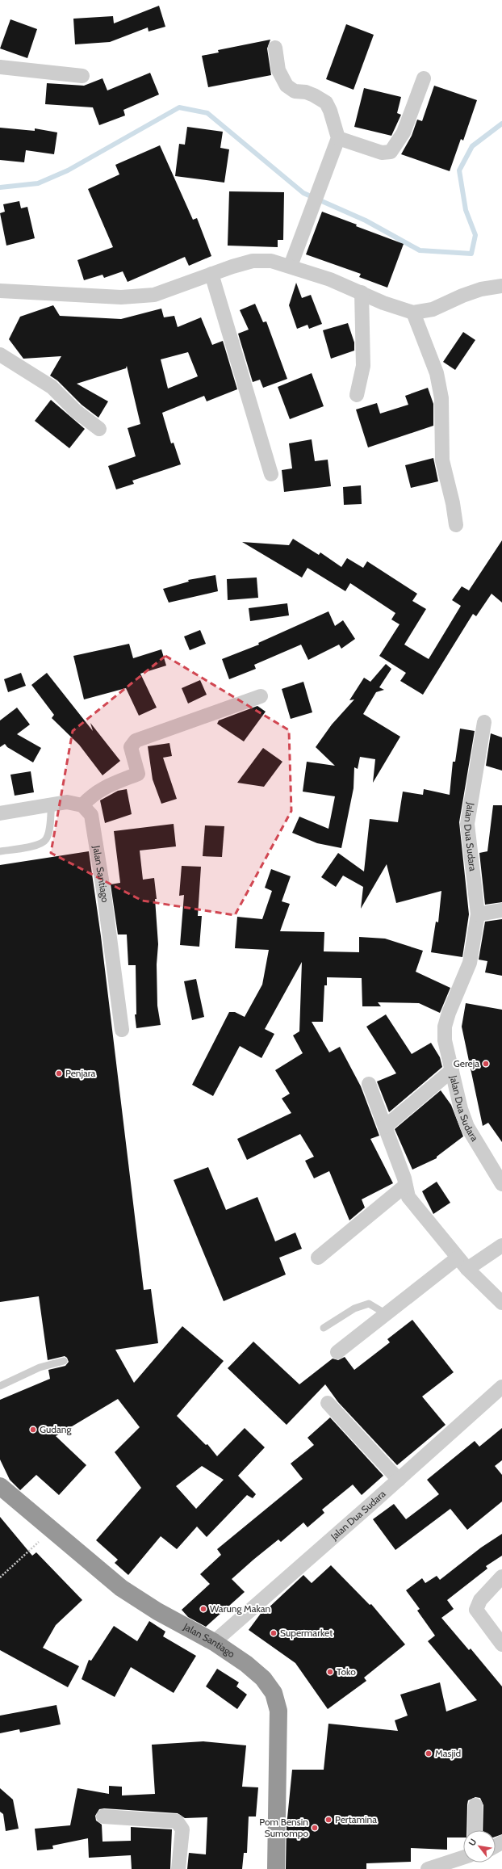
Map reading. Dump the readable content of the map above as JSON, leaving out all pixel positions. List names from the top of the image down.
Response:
{
  "streets": {
    "highway": ["Jalan Santiago"],
    "street": ["Jalan Dua Sudara"]
  },
  "crossings": [
    ["Jalan Dua Sudara", "Jalan Santiago"]
  ],
  "places": [
    "Gereja",
    "Penjara",
    "Gudang",
    "Warung Makan",
    "Supermarket",
    "Toko",
    "Masjid",
    "Pertamina",
    "Pom Bensin Sumompo"
  ],
  "north": "top left"
}
